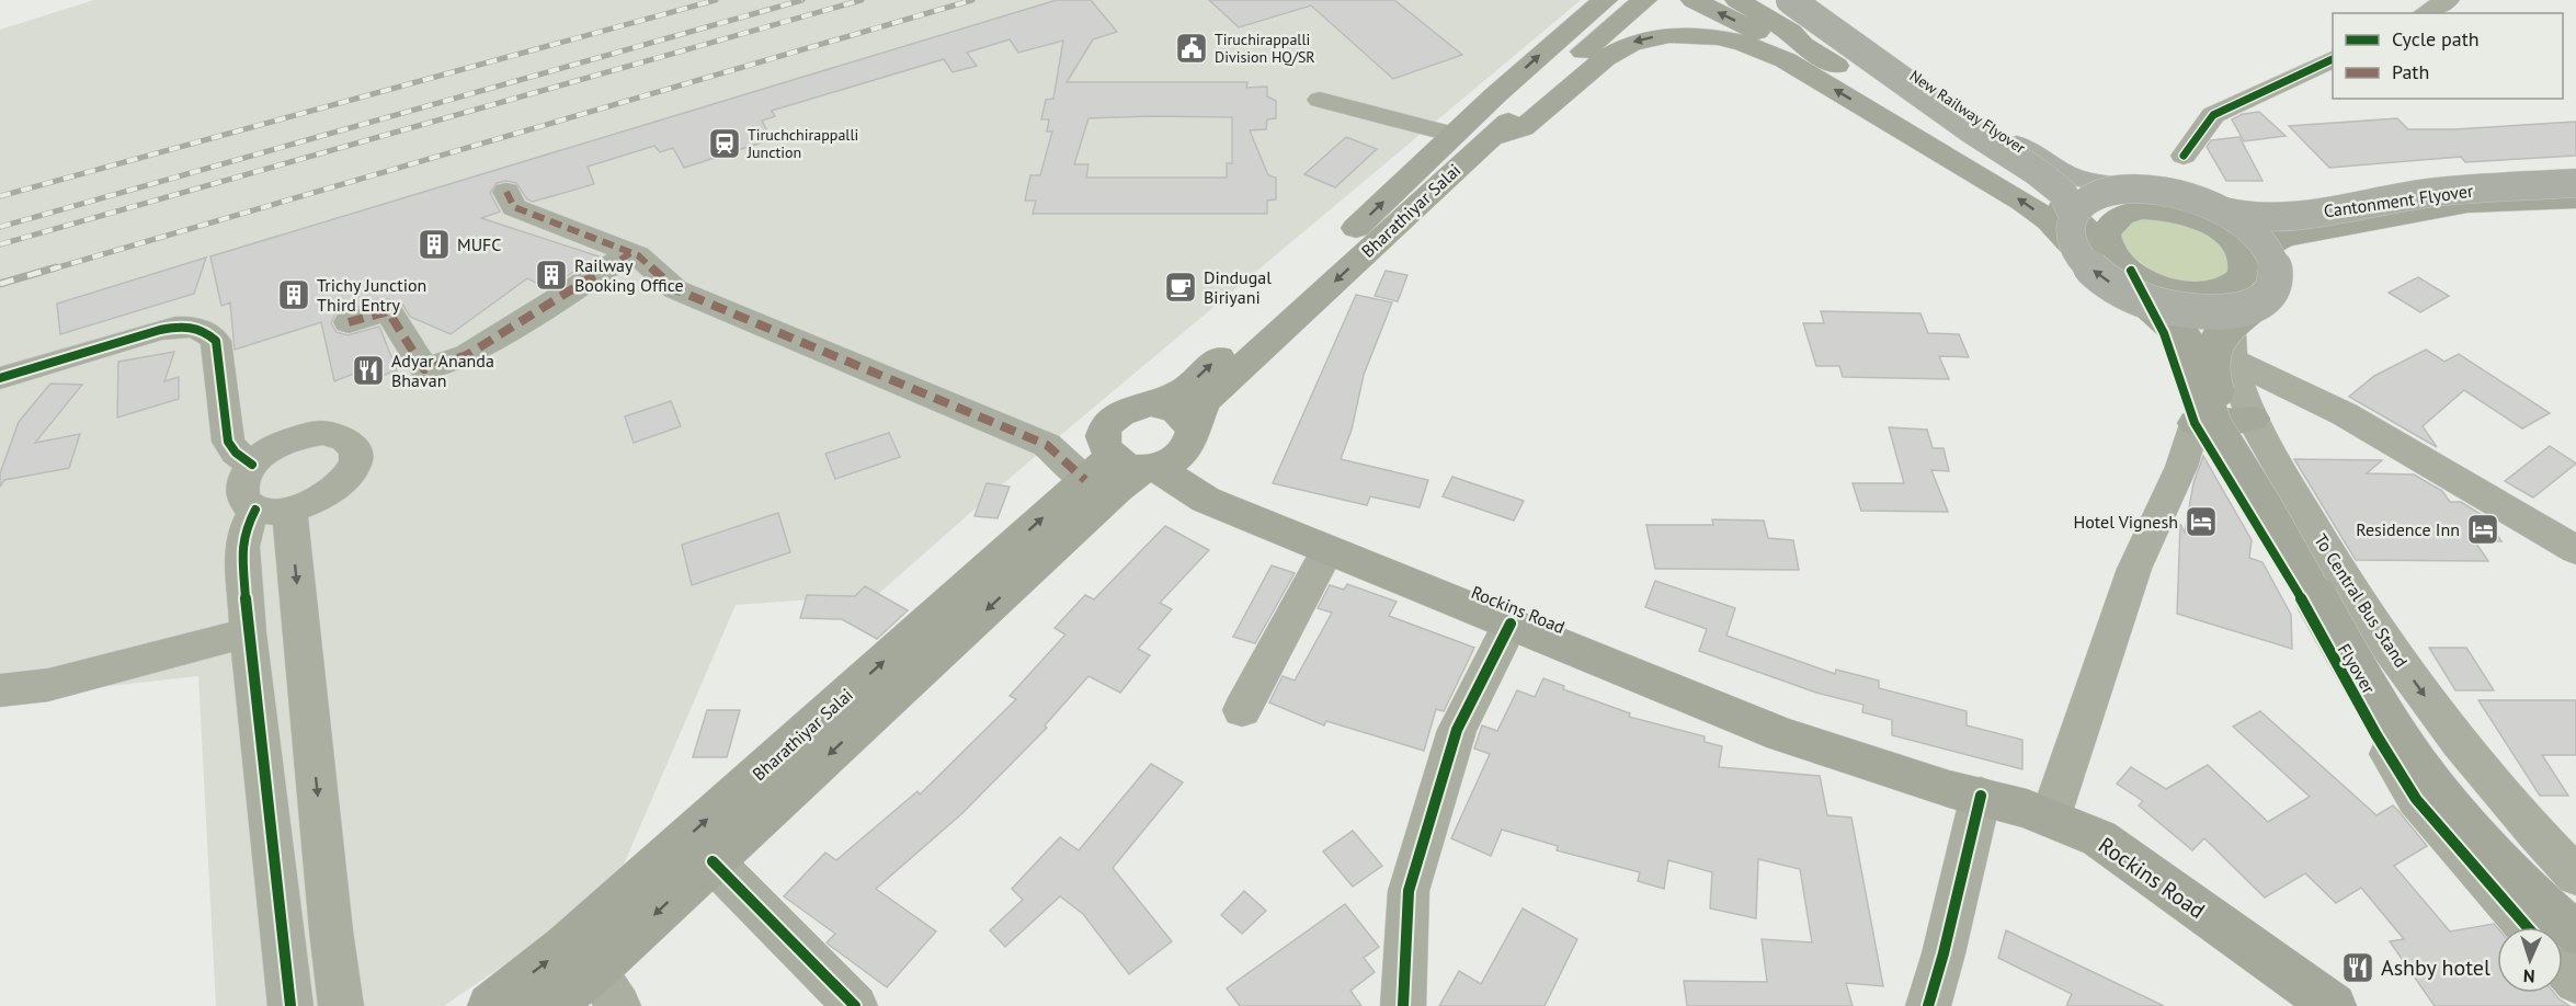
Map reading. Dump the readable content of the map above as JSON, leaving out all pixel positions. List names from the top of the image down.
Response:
{
  "streets": {
    "highway": ["New Railway Flyover", "Cantonment Flyover"],
    "main road": ["Bharathiyar Salai", "Rockins Road", "Flyover"],
    "street": ["To Central Bus Stand"]
  },
  "crossings": [
    ["New Railway Flyover", "Cantonment Flyover"],
    ["New Railway Flyover", "To Central Bus Stand"],
    ["New Railway Flyover", "Flyover"],
    ["Cantonment Flyover", "To Central Bus Stand"],
    ["Cantonment Flyover", "Flyover"],
    ["Bharathiyar Salai", "Rockins Road"],
    ["To Central Bus Stand", "Flyover"]
  ],
  "places": {
    "public building": ["Tiruchirappalli Division HQ/SR"],
    "station": ["Tiruchchirappalli Junction"],
    "building": ["MUFC", "Railway Booking Office", "Trichy Junction Third Entry"],
    "cafe": ["Dindugal Biriyani"],
    "restaurant": ["Adyar Ananda Bhavan", "Ashby hotel"],
    "hotel": ["Hotel Vignesh", "Residence Inn"]
  },
  "legend": ["Cycle path", "Path"],
  "north": "bottom"
}
